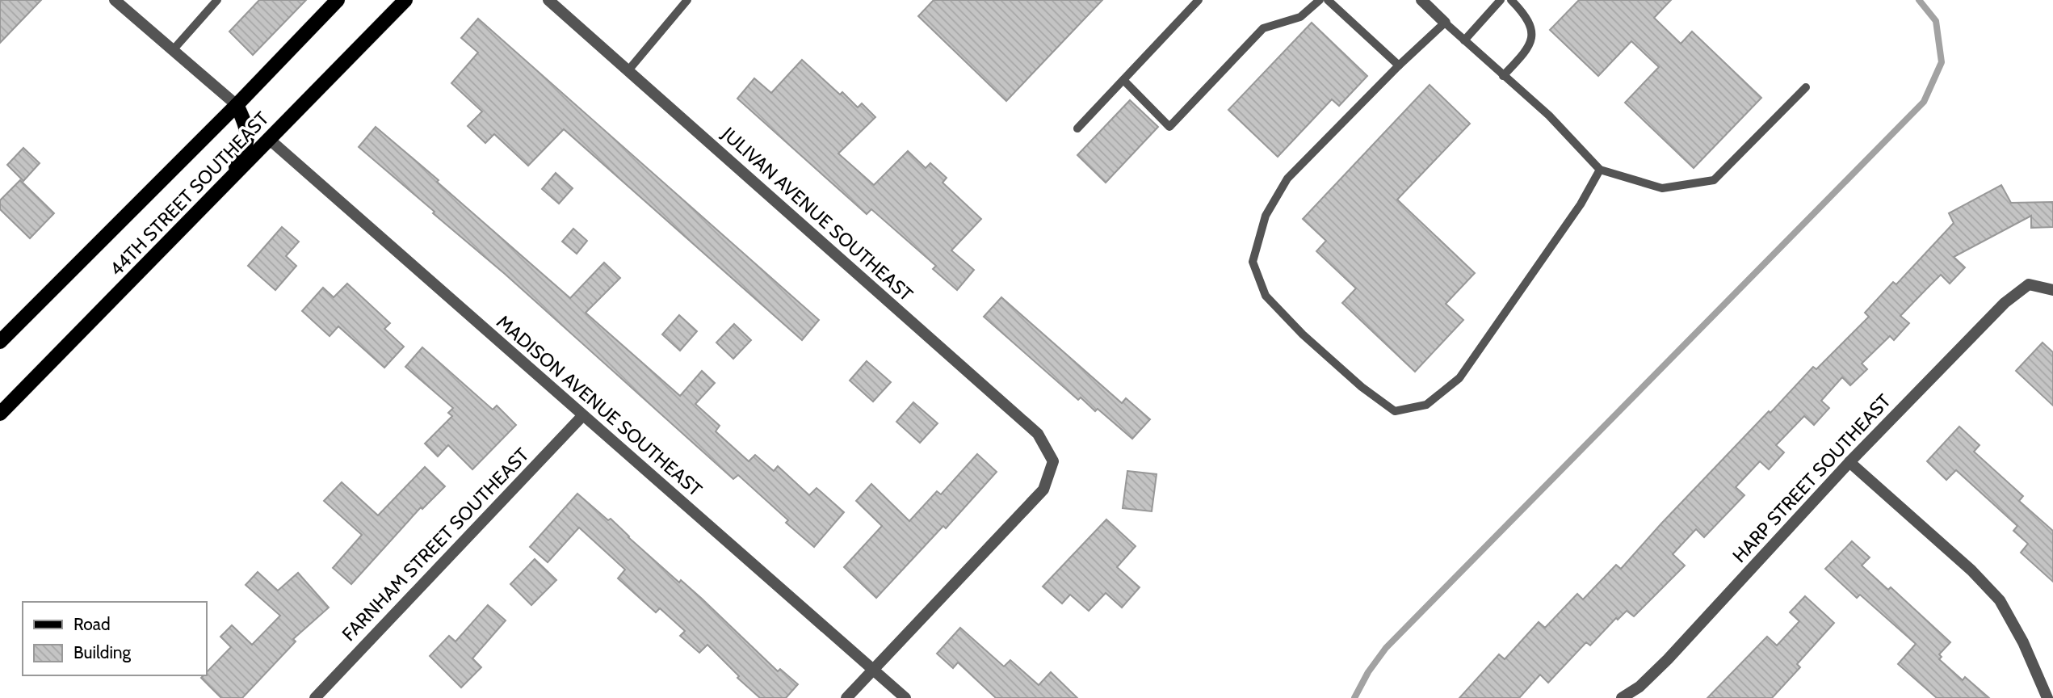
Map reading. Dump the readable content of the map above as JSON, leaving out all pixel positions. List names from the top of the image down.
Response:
{
  "streets": {
    "main road": ["44TH STREET SOUTHEAST"],
    "street": [
      "JULIVAN AVENUE SOUTHEAST",
      "MADISON AVENUE SOUTHEAST",
      "HARP STREET SOUTHEAST",
      "FARNHAM STREET SOUTHEAST"
    ]
  },
  "crossings": [
    ["44TH STREET SOUTHEAST", "MADISON AVENUE SOUTHEAST"],
    ["JULIVAN AVENUE SOUTHEAST", "MADISON AVENUE SOUTHEAST"],
    ["MADISON AVENUE SOUTHEAST", "FARNHAM STREET SOUTHEAST"]
  ],
  "legend": ["Road", "Building"]
}
